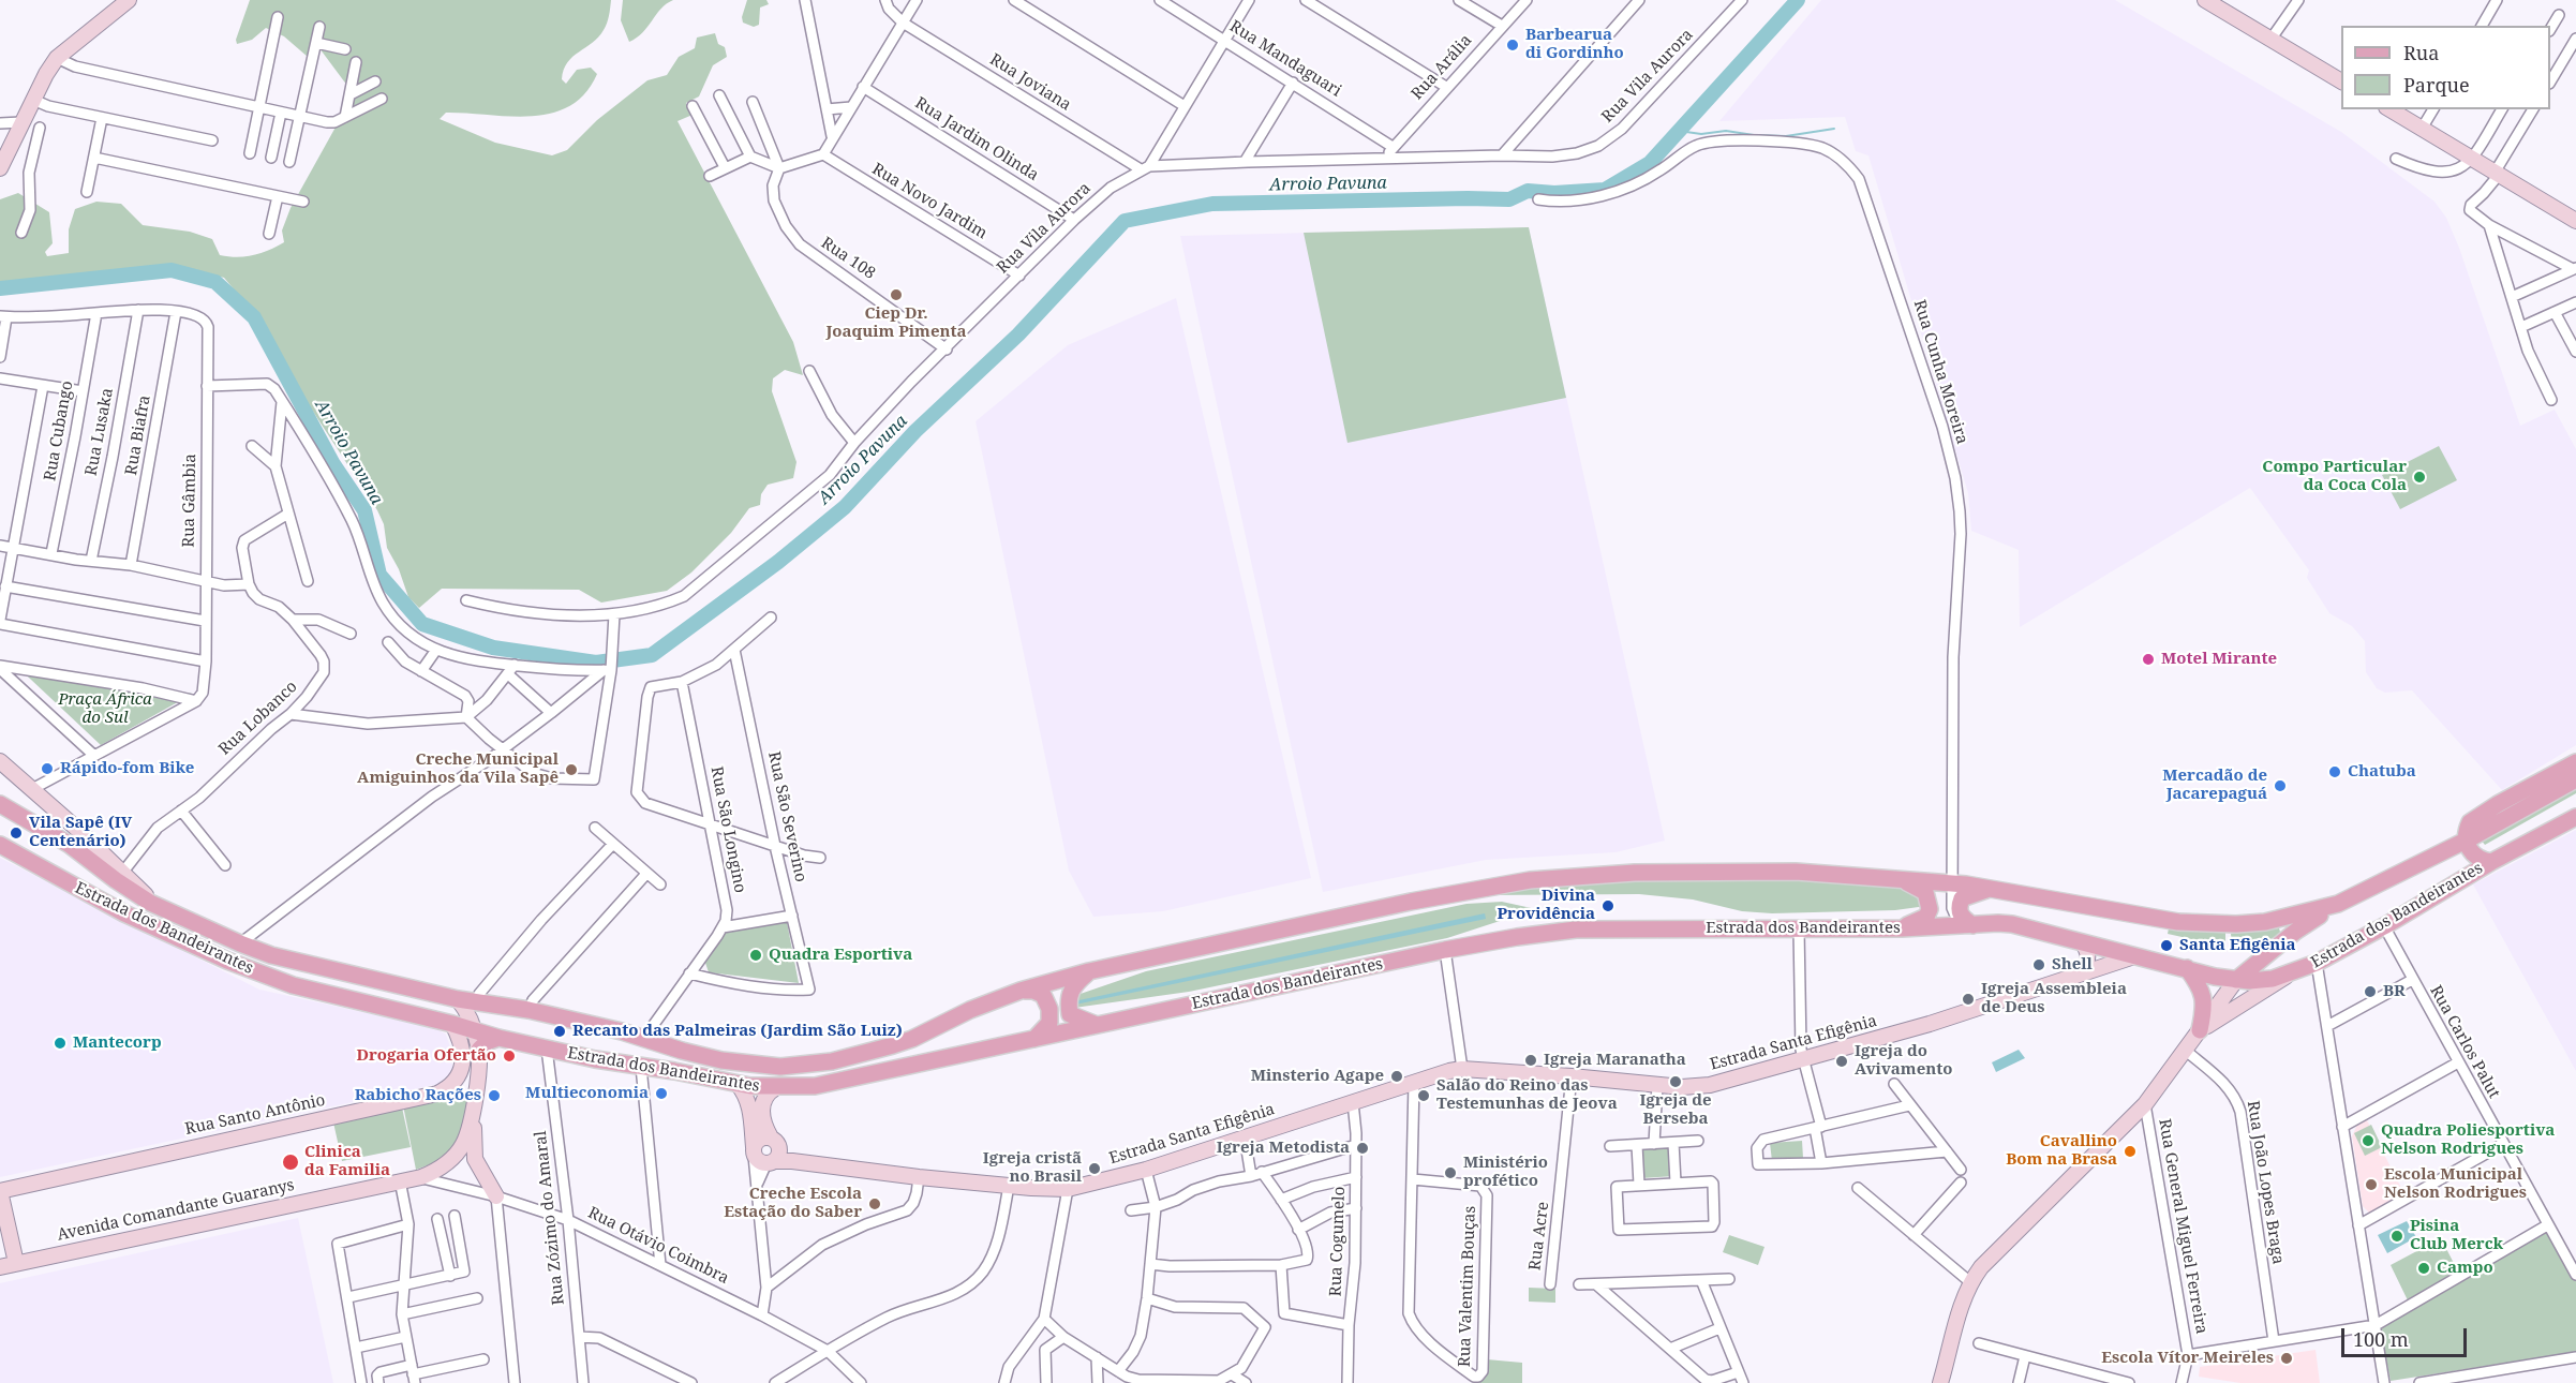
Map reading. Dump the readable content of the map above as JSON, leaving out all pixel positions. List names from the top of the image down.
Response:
{
  "streets": {
    "main road": ["Estrada dos Bandeirantes"],
    "street": [
      "Rua Mandaguari",
      "Rua Arália",
      "Rua Vila Aurora",
      "Rua Joviana",
      "Rua Jardim Olinda",
      "Rua Novo Jardim",
      "Rua 108",
      "Rua Cunha Moreira",
      "Rua Cubango",
      "Rua Lusaka",
      "Rua Biafra",
      "Rua Gâmbia",
      "Rua Lobanco",
      "Rua São Severino",
      "Rua São Longino",
      "Rua Carlos Palut",
      "Estrada Santa Efigênia",
      "Rua Santo Antônio",
      "Rua João Lopes Braga",
      "Avenida Comandante Guaranys",
      "Rua Zózimo do Amaral",
      "Rua General Miguel Ferreira",
      "Rua Acre",
      "Rua Cogumelo",
      "Rua Otávio Coimbra",
      "Rua Valentim Bouças"
    ]
  },
  "crossings": [
    ["Rua Mandaguari", "Rua Arália"],
    ["Rua Arália", "Rua Vila Aurora"],
    ["Rua Vila Aurora", "Rua Joviana"],
    ["Rua Vila Aurora", "Rua Jardim Olinda"],
    ["Rua Vila Aurora", "Rua Novo Jardim"],
    ["Rua Vila Aurora", "Rua 108"],
    ["Rua Cunha Moreira", "Estrada dos Bandeirantes"],
    ["Rua Cubango", "Rua Gâmbia"],
    ["Rua Lusaka", "Rua Gâmbia"],
    ["Rua Biafra", "Rua Gâmbia"],
    ["Rua Lobanco", "Estrada dos Bandeirantes"],
    ["Estrada dos Bandeirantes", "Rua Carlos Palut"],
    ["Estrada dos Bandeirantes", "Estrada Santa Efigênia"],
    ["Estrada dos Bandeirantes", "Avenida Comandante Guaranys"],
    ["Estrada dos Bandeirantes", "Rua Zózimo do Amaral"],
    ["Estrada Santa Efigênia", "Rua Acre"],
    ["Estrada Santa Efigênia", "Rua Cogumelo"],
    ["Rua Santo Antônio", "Avenida Comandante Guaranys"],
    ["Avenida Comandante Guaranys", "Rua Otávio Coimbra"],
    ["Rua Zózimo do Amaral", "Rua Otávio Coimbra"]
  ],
  "water": ["Arroio Pavuna"],
  "parks": ["Praça África do Sul"],
  "places": [
    "Barbearua di Gordinho",
    "Ciep Dr. Joaquim Pimenta",
    "Compo Particular da Coca Cola",
    "Motel Mirante",
    "Rápido-fom Bike",
    "Creche Municipal Amiguinhos da Vila Sapê",
    "Chatuba",
    "Mercadão de Jacarepaguá",
    "Vila Sapê (IV Centenário)",
    "Divina Providência",
    "Santa Efigênia",
    "Quadra Esportiva",
    "Shell",
    "BR",
    "Igreja Assembleia de Deus",
    "Recanto das Palmeiras (Jardim São Luiz)",
    "Mantecorp",
    "Drogaria Ofertão",
    "Igreja Maranatha",
    "Igreja do Avivamento",
    "Minsterio Agape",
    "Igreja de Berseba",
    "Multieconomia",
    "Rabicho Rações",
    "Salão do Reino das Testemunhas de Jeova",
    "Quadra Poliesportiva Nelson Rodrigues",
    "Igreja Metodista",
    "Cavallino Bom na Brasa",
    "Clinica da Familia",
    "Igreja cristã no Brasil",
    "Ministério profético",
    "Escola Municipal Nelson Rodrigues",
    "Creche Escola Estação do Saber",
    "Pisina Club Merck",
    "Campo",
    "Escola Vítor Meireles"
  ],
  "legend": ["Rua", "Parque"],
  "scale_bar": "100 m"
}
